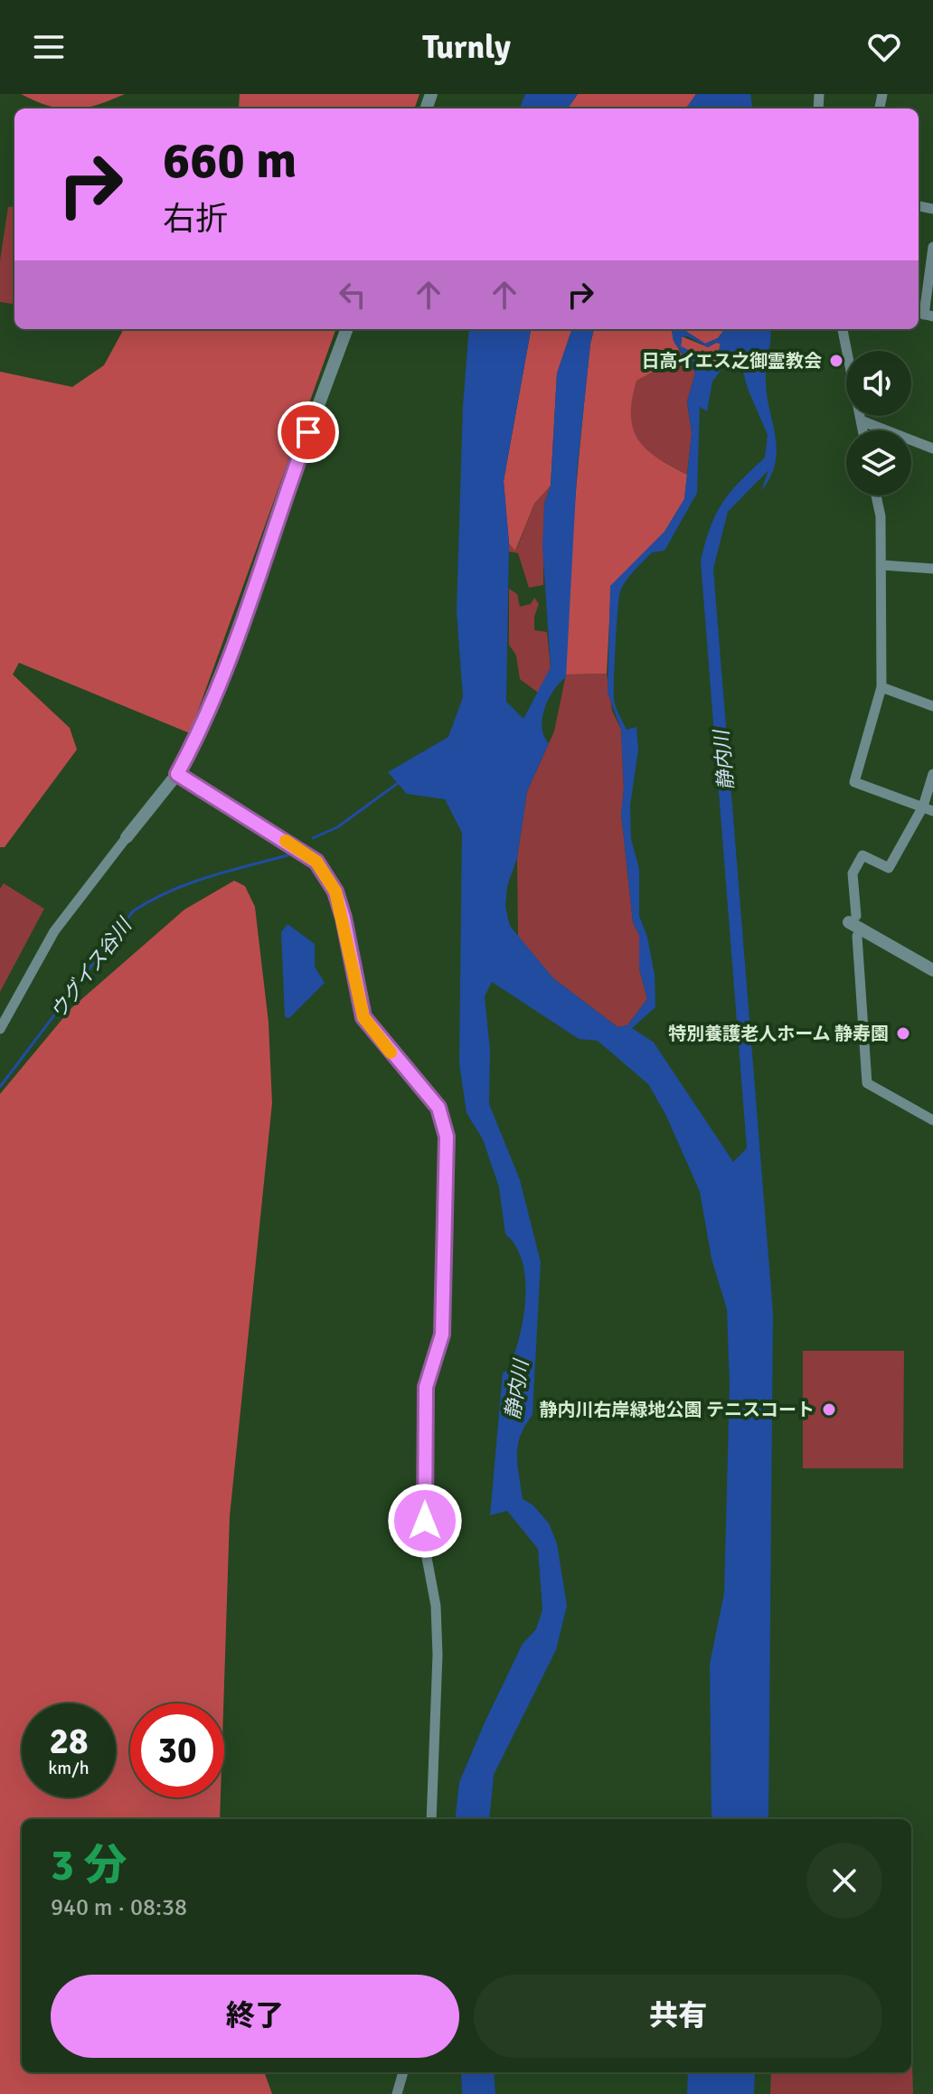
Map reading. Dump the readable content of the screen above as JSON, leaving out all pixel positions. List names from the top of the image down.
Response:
{
  "water": ["静内川", "ウグイス谷川"],
  "places": ["日高イエス之御霊教会", "特別養護老人ホーム 静寿園", "静内川右岸緑地公園 テニスコート"],
  "page": {
    "header": "Turnly",
    "turn": ["660 m", "右折"],
    "speed": "28 km/h",
    "limit": "30",
    "heading": ["3 分", "940 m · 08:38"],
    "buttons": ["終了", "共有"]
  }
}
